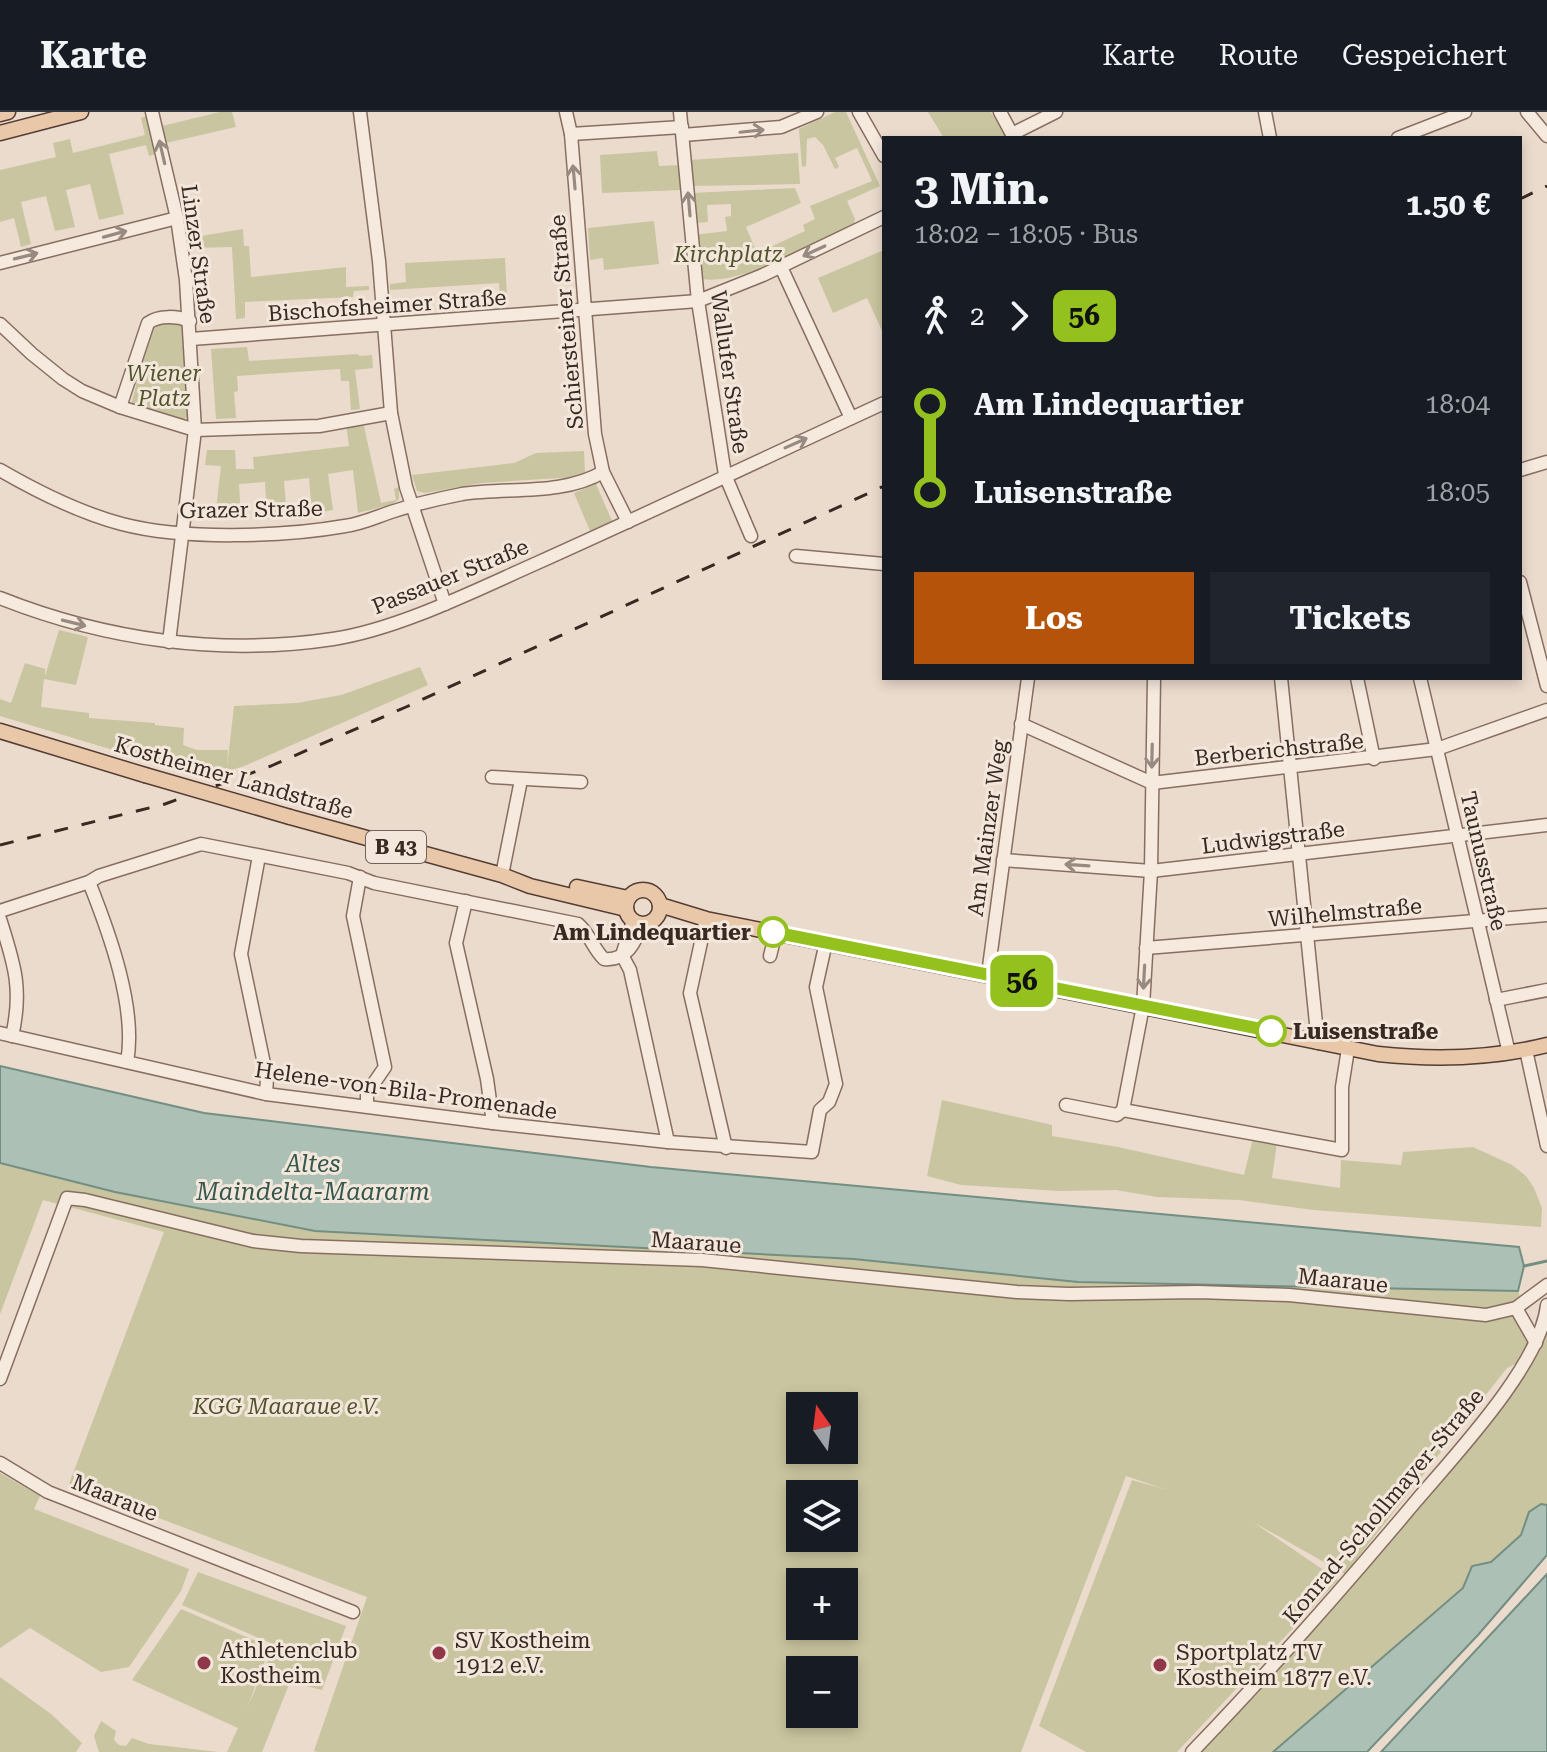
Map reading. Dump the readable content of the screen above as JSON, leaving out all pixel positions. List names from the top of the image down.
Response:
{
  "streets": {
    "main road": ["Kostheimer Landstraße", "B 43"],
    "street": [
      "Linzer Straße",
      "Bischofsheimer Straße",
      "Schiersteiner Straße",
      "Wallufer Straße",
      "Grazer Straße",
      "Passauer Straße",
      "Berberichstraße",
      "Am Mainzer Weg",
      "Ludwigstraße",
      "Taunusstraße",
      "Wilhelmstraße",
      "Helene-von-Bila-Promenade",
      "Maaraue",
      "Konrad-Schollmayer-Straße"
    ]
  },
  "crossings": [
    ["Linzer Straße", "Bischofsheimer Straße"],
    ["Linzer Straße", "Grazer Straße"],
    ["Linzer Straße", "Passauer Straße"],
    ["Bischofsheimer Straße", "Schiersteiner Straße"],
    ["Bischofsheimer Straße", "Wallufer Straße"],
    ["Schiersteiner Straße", "Grazer Straße"],
    ["Schiersteiner Straße", "Passauer Straße"],
    ["Wallufer Straße", "Passauer Straße"],
    ["Berberichstraße", "Taunusstraße"],
    ["Kostheimer Landstraße", "B 43"],
    ["Am Mainzer Weg", "Ludwigstraße"],
    ["Am Mainzer Weg", "B 43"],
    ["Ludwigstraße", "Taunusstraße"],
    ["B 43", "Taunusstraße"],
    ["B 43", "Helene-von-Bila-Promenade"],
    ["Taunusstraße", "Wilhelmstraße"]
  ],
  "one_way": ["Schiersteiner Straße", "Wallufer Straße"],
  "water": ["Altes Maindelta-Maararm"],
  "parks": ["Kirchplatz", "Wiener Platz", "KGG Maaraue e.V."],
  "places": [
    "Am Lindequartier",
    "Luisenstraße",
    "SV Kostheim 1912 e.V.",
    "Athletenclub Kostheim",
    "Sportplatz TV Kostheim 1877 e.V."
  ],
  "lines": ["bus line 56"],
  "north": "top",
  "page": {
    "header": "Karte",
    "nav": ["Karte", "Route", "Gespeichert"],
    "on_map": "56",
    "heading": ["3 Min.", "18:02 – 18:05 · Bus", "1.50 €"],
    "legs": ["2", "56"],
    "list": [
      {
        "name": "Am Lindequartier",
        "value": "18:04"
      },
      {
        "name": "Luisenstraße",
        "value": "18:05"
      }
    ],
    "buttons": ["Los", "Tickets"],
    "map_buttons": ["+", "−"]
  }
}
